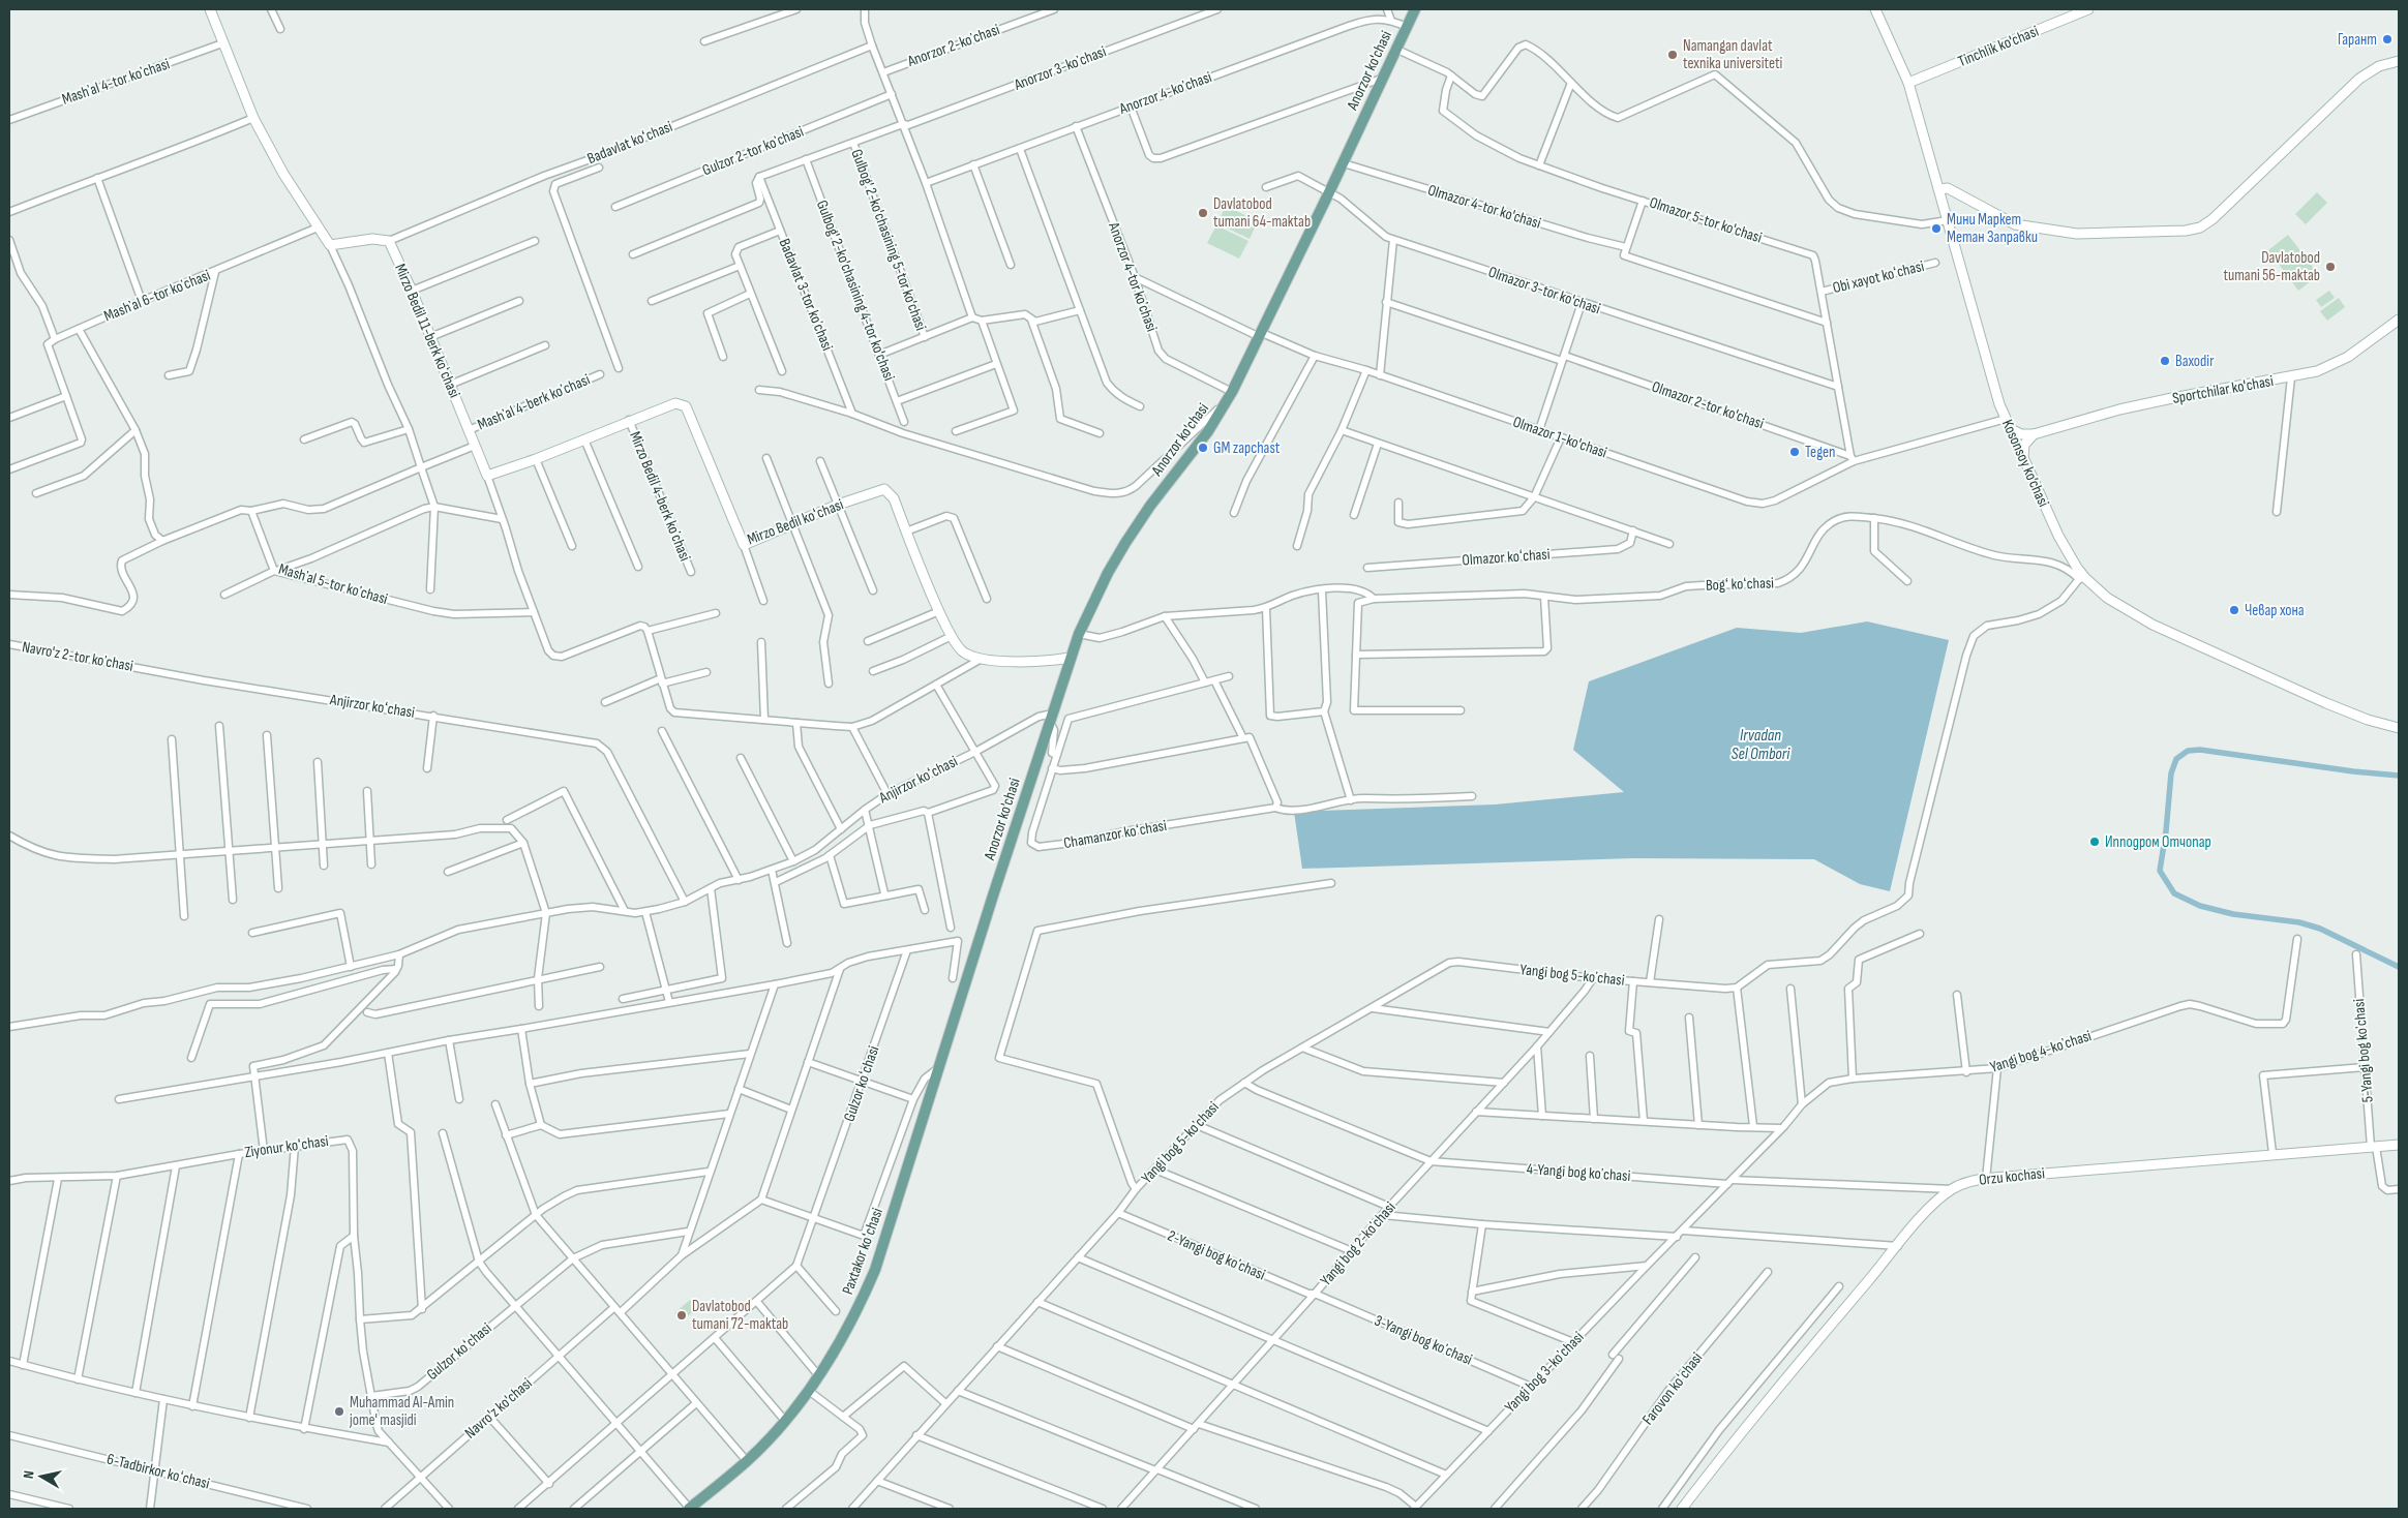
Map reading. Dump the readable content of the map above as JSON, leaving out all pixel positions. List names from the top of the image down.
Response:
{
  "streets": {
    "main road": ["Anorzor ko'chasi", "Paxtakor koʻchasi"],
    "street": [
      "Аnorzor 2-koʼchasi",
      "Tinchlik ko'chasi",
      "Аnorzor 3-koʼchasi",
      "Mashʼal 4-tor koʼchasi",
      "Аnorzor 4-koʼchasi",
      "Badavlat koʻchasi",
      "Gulzor 2-tor koʼchasi",
      "Olmazor 4-tor ko'chasi",
      "Olmazor 5-tor ko'chasi",
      "Gulbog' 2-ko'chasining 5-tor ko'chasi",
      "Anorzor 4-tor koʼchasi",
      "Obi xayot koʻchasi",
      "Gulbog' 2-ko'chasining 4-tor ko'chasi",
      "Olmazor 3-tor ko'chasi",
      "Badavlat 3-tor koʼchasi",
      "Mashʼal 6-tor koʼchasi",
      "Mirzo Bedil 11-berk koʻchasi",
      "Sportchilar ko'chasi",
      "Mashʼal 4-berk koʼchasi",
      "Olmazor 2-tor ko'chasi",
      "Olmazor 1-ko'chasi",
      "Kosonsoy ko’chasi",
      "Mirzo Bedil 4-berk koʼchasi",
      "Mirzo Bedil koʻchasi",
      "Olmazor koʻchasi",
      "Mashʼal 5-tor koʼchasi",
      "Bogʻ koʻchasi",
      "Anjirzor koʻchasi",
      "Chamanzor koʻchasi",
      "Yangi bog 5-koʼchasi",
      "5-Yangi bog koʼchasi",
      "Yangi bog 4-koʼchasi",
      "Gulzor koʻchasi",
      "Ziyonur koʻchasi",
      "4-Yangi bog koʼchasi",
      "Orzu kochasi",
      "Yangi bog 2-koʼchasi",
      "2-Yangi bog koʼchasi",
      "3-Yangi bog koʼchasi",
      "Yangi bog 3-koʼchasi",
      "Farovon koʻchasi",
      "Navro'z ko'chasi",
      "6-Tadbirkor koʻchasi"
    ]
  },
  "crossings": [
    ["Tinchlik ko'chasi", "Kosonsoy ko’chasi"],
    ["Аnorzor 3-koʼchasi", "Gulbog' 2-ko'chasining 5-tor ko'chasi"],
    ["Аnorzor 3-koʼchasi", "Gulbog' 2-ko'chasining 4-tor ko'chasi"],
    ["Аnorzor 3-koʼchasi", "Badavlat 3-tor koʼchasi"],
    ["Anorzor ko'chasi", "Аnorzor 4-koʼchasi"],
    ["Anorzor ko'chasi", "Olmazor 4-tor ko'chasi"],
    ["Anorzor ko'chasi", "Anorzor 4-tor koʼchasi"],
    ["Anorzor ko'chasi", "Olmazor 3-tor ko'chasi"],
    ["Anorzor ko'chasi", "Olmazor 1-ko'chasi"],
    ["Anorzor ko'chasi", "Mirzo Bedil koʻchasi"],
    ["Anorzor ko'chasi", "Anjirzor koʻchasi"],
    ["Anorzor ko'chasi", "Paxtakor koʻchasi"],
    ["Аnorzor 4-koʼchasi", "Anorzor 4-tor koʼchasi"],
    ["Badavlat koʻchasi", "Mirzo Bedil 11-berk koʻchasi"],
    ["Olmazor 4-tor ko'chasi", "Olmazor 5-tor ko'chasi"],
    ["Olmazor 5-tor ko'chasi", "Obi xayot koʻchasi"],
    ["Olmazor 5-tor ko'chasi", "Olmazor 3-tor ko'chasi"],
    ["Olmazor 5-tor ko'chasi", "Olmazor 2-tor ko'chasi"],
    ["Olmazor 5-tor ko'chasi", "Olmazor 1-ko'chasi"],
    ["Anorzor 4-tor koʼchasi", "Olmazor 1-ko'chasi"],
    ["Mirzo Bedil 11-berk koʻchasi", "Mashʼal 4-berk koʼchasi"],
    ["Mirzo Bedil 11-berk koʻchasi", "Mirzo Bedil koʻchasi"],
    ["Olmazor 2-tor ko'chasi", "Olmazor 1-ko'chasi"],
    ["Olmazor 1-ko'chasi", "Kosonsoy ko’chasi"],
    ["Kosonsoy ko’chasi", "Bogʻ koʻchasi"],
    ["Mirzo Bedil 4-berk koʼchasi", "Mirzo Bedil koʻchasi"],
    ["Yangi bog 5-koʼchasi", "Yangi bog 2-koʼchasi"],
    ["5-Yangi bog koʼchasi", "Orzu kochasi"],
    ["Yangi bog 4-koʼchasi", "4-Yangi bog koʼchasi"],
    ["Yangi bog 4-koʼchasi", "Yangi bog 3-koʼchasi"],
    ["Gulzor koʻchasi", "Ziyonur koʻchasi"],
    ["Ziyonur koʻchasi", "Navro'z ko'chasi"],
    ["4-Yangi bog koʼchasi", "Orzu kochasi"],
    ["4-Yangi bog koʼchasi", "Yangi bog 2-koʼchasi"],
    ["Yangi bog 2-koʼchasi", "2-Yangi bog koʼchasi"],
    ["Yangi bog 2-koʼchasi", "3-Yangi bog koʼchasi"],
    ["2-Yangi bog koʼchasi", "3-Yangi bog koʼchasi"],
    ["3-Yangi bog koʼchasi", "Yangi bog 3-koʼchasi"]
  ],
  "water": ["Irvadan Sel Ombori"],
  "places": [
    "Гарант",
    "Namangan davlat texnika universiteti",
    "Davlatobod tumani 64-maktab",
    "Мини Маркет Метан Заправки",
    "Davlatobod tumani 56-maktab",
    "Baxodir",
    "GM zapchast",
    "Tegen",
    "Чевар хона",
    "Ипподром Отчопар",
    "Davlatobod tumani 72-maktab",
    "Muhammad Al-Amin jome' masjidi"
  ],
  "north": "left"
}
